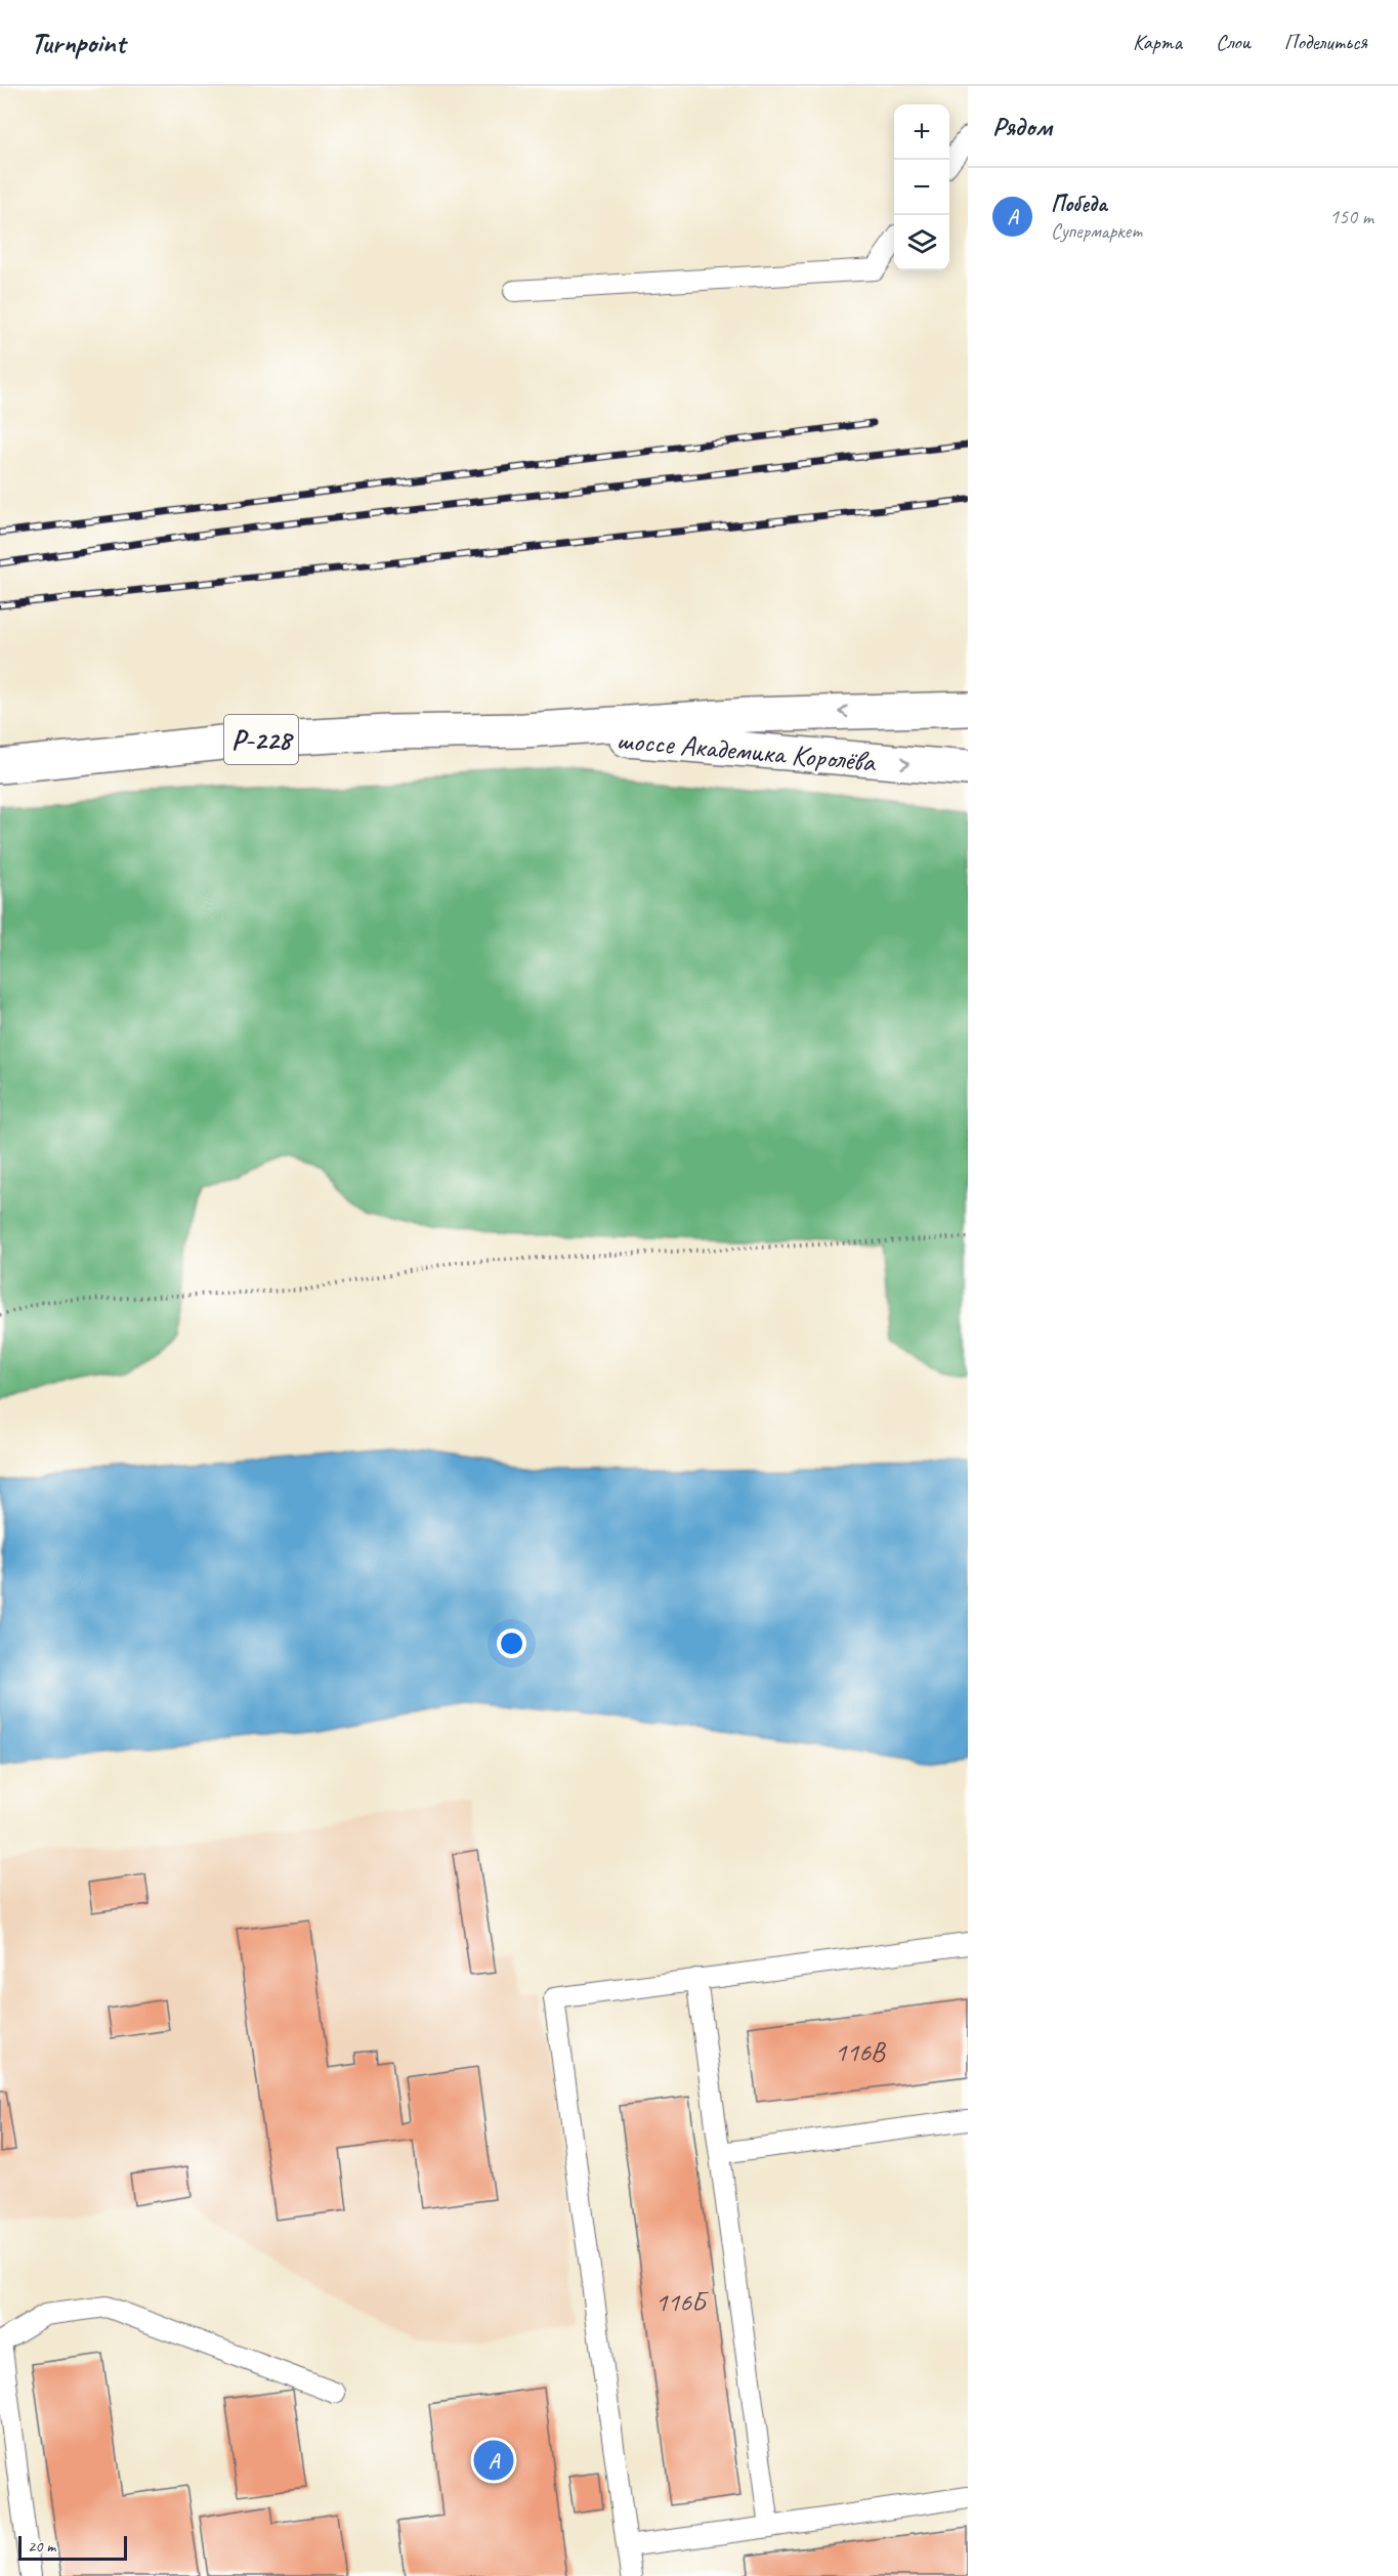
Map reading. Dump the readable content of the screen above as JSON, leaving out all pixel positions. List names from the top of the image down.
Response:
{
  "streets": {
    "highway": ["Р-228", "шоссе Академика Королёва"]
  },
  "house_numbers": ["116В", "116Б"],
  "scale_bar": "20 m",
  "page": {
    "header": "Turnpoint",
    "nav": ["Карта", "Слои", "Поделиться"],
    "heading": "Рядом",
    "map_buttons": ["+", "−"],
    "list": [
      {
        "mark": "A",
        "name": "Победа",
        "note": "Супермаркет",
        "value": "150 m"
      }
    ],
    "pins": "A",
    "scale": "20 m"
  }
}
